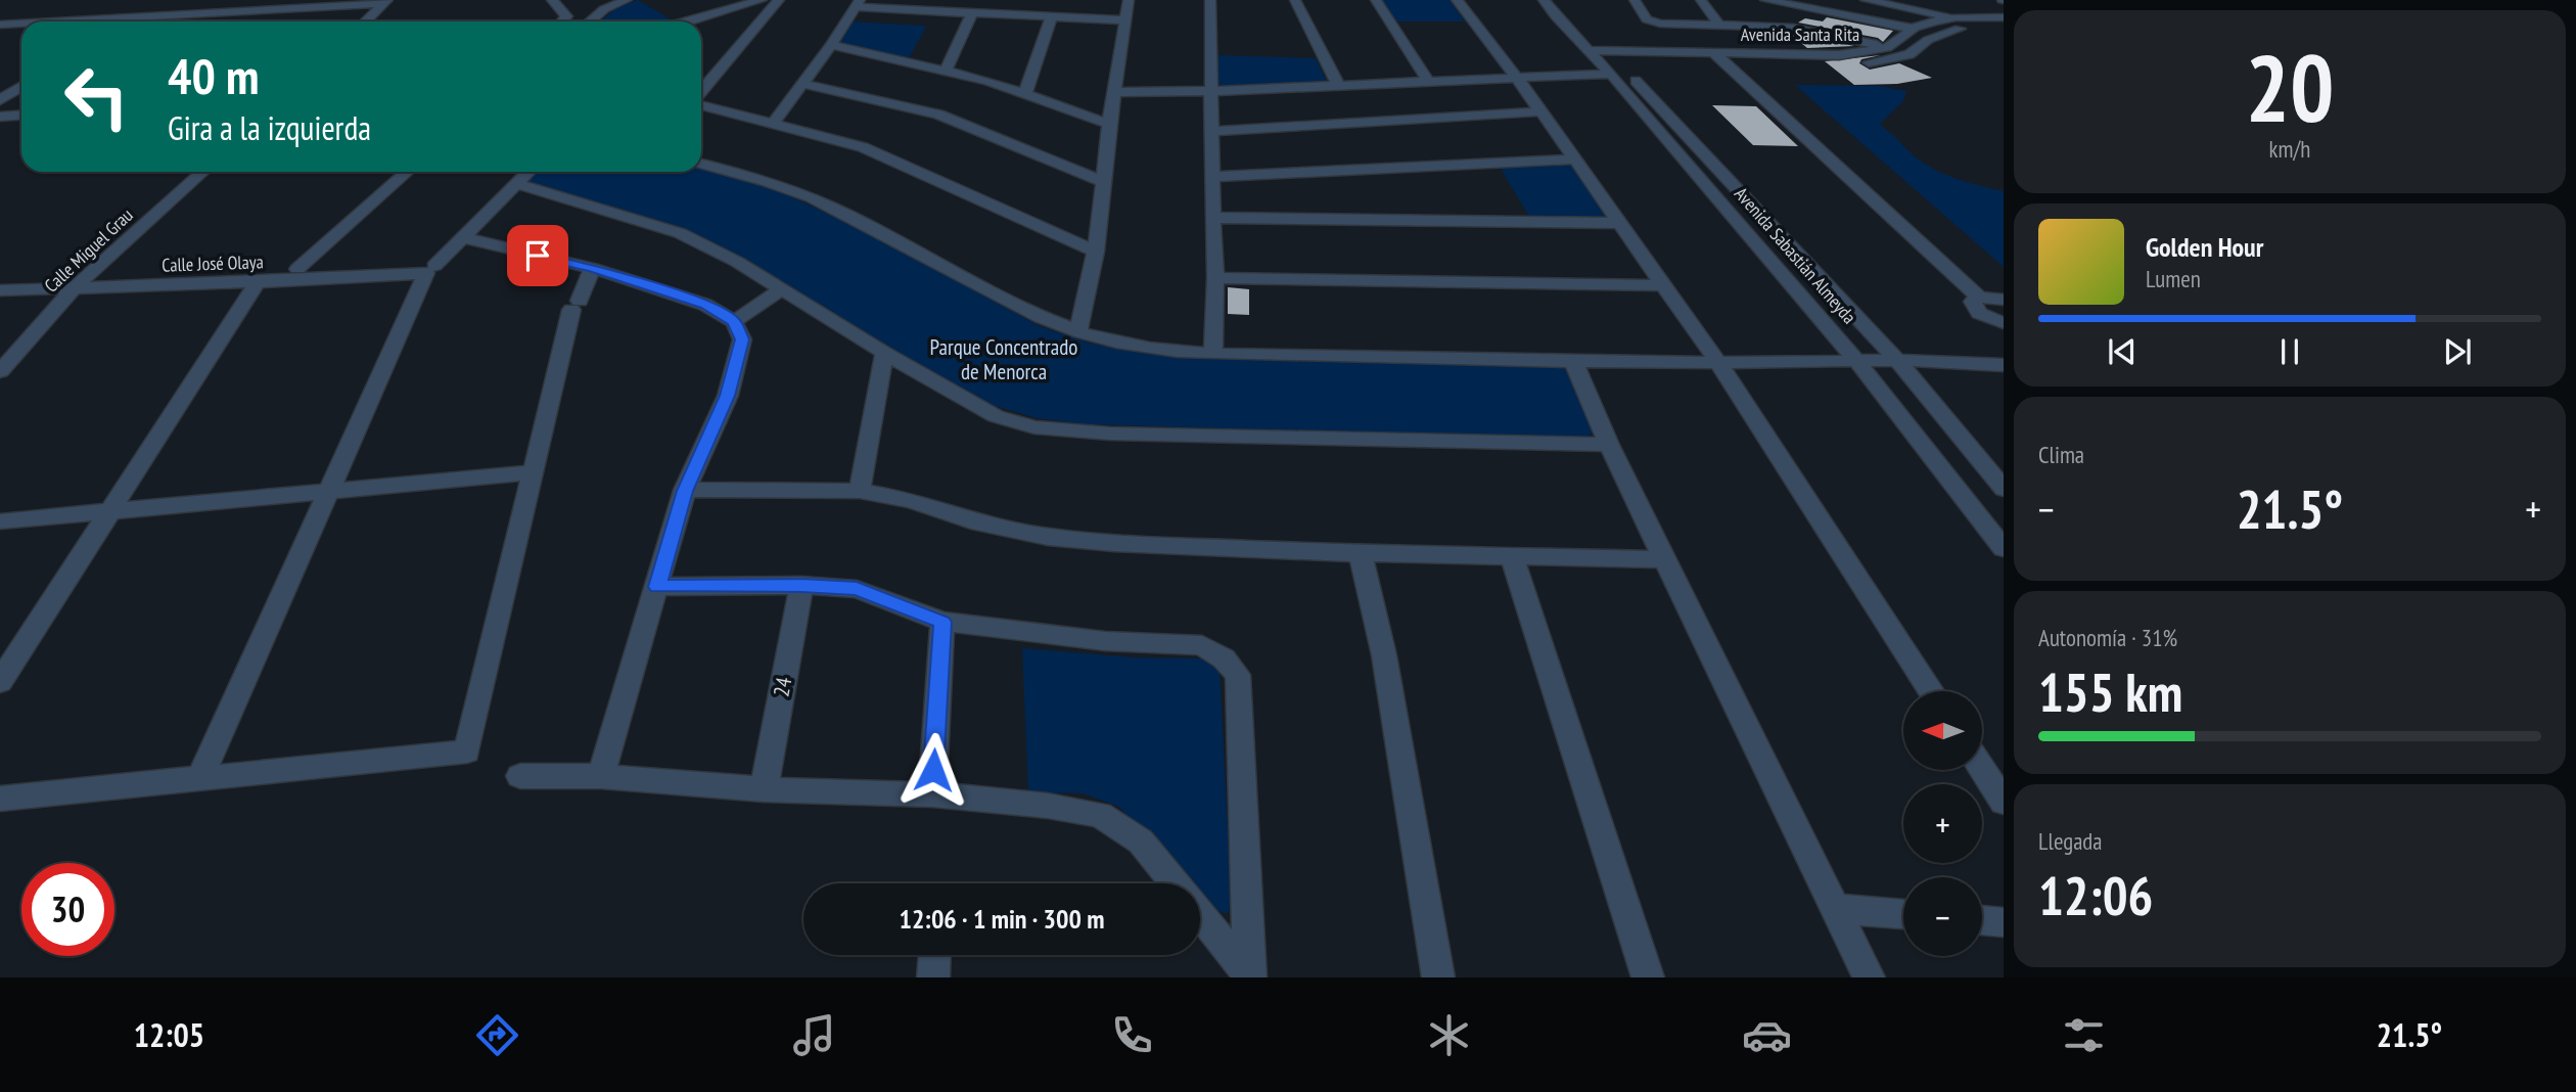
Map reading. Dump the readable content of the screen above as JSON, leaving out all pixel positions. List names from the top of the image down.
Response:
{
  "streets": {
    "street": [
      "Avenida Santa Rita",
      "Calle Miguel Grau",
      "Avenida Sabastián Almeyda",
      "Calle José Olaya",
      "24"
    ]
  },
  "crossings": [
    ["Avenida Santa Rita", "Avenida Sabastián Almeyda"],
    ["Calle Miguel Grau", "Calle José Olaya"]
  ],
  "parks": ["Parque Concentrado de Menorca"],
  "north": "left",
  "page": {
    "tile": [
      ["20", "km/h"],
      "Clima",
      ["Autonomía · 31%", "155 km"],
      ["Llegada", "12:06"]
    ],
    "turn": ["40 m", "Gira a la izquierda"],
    "song": ["Golden Hour", "Lumen"],
    "heat": ["−", "21.5°", "+"],
    "map_buttons": ["+", "−"],
    "limit": "30",
    "trip": "12:06 · 1 min · 300 m",
    "tabs": ["12:05", "21.5°"]
  }
}
